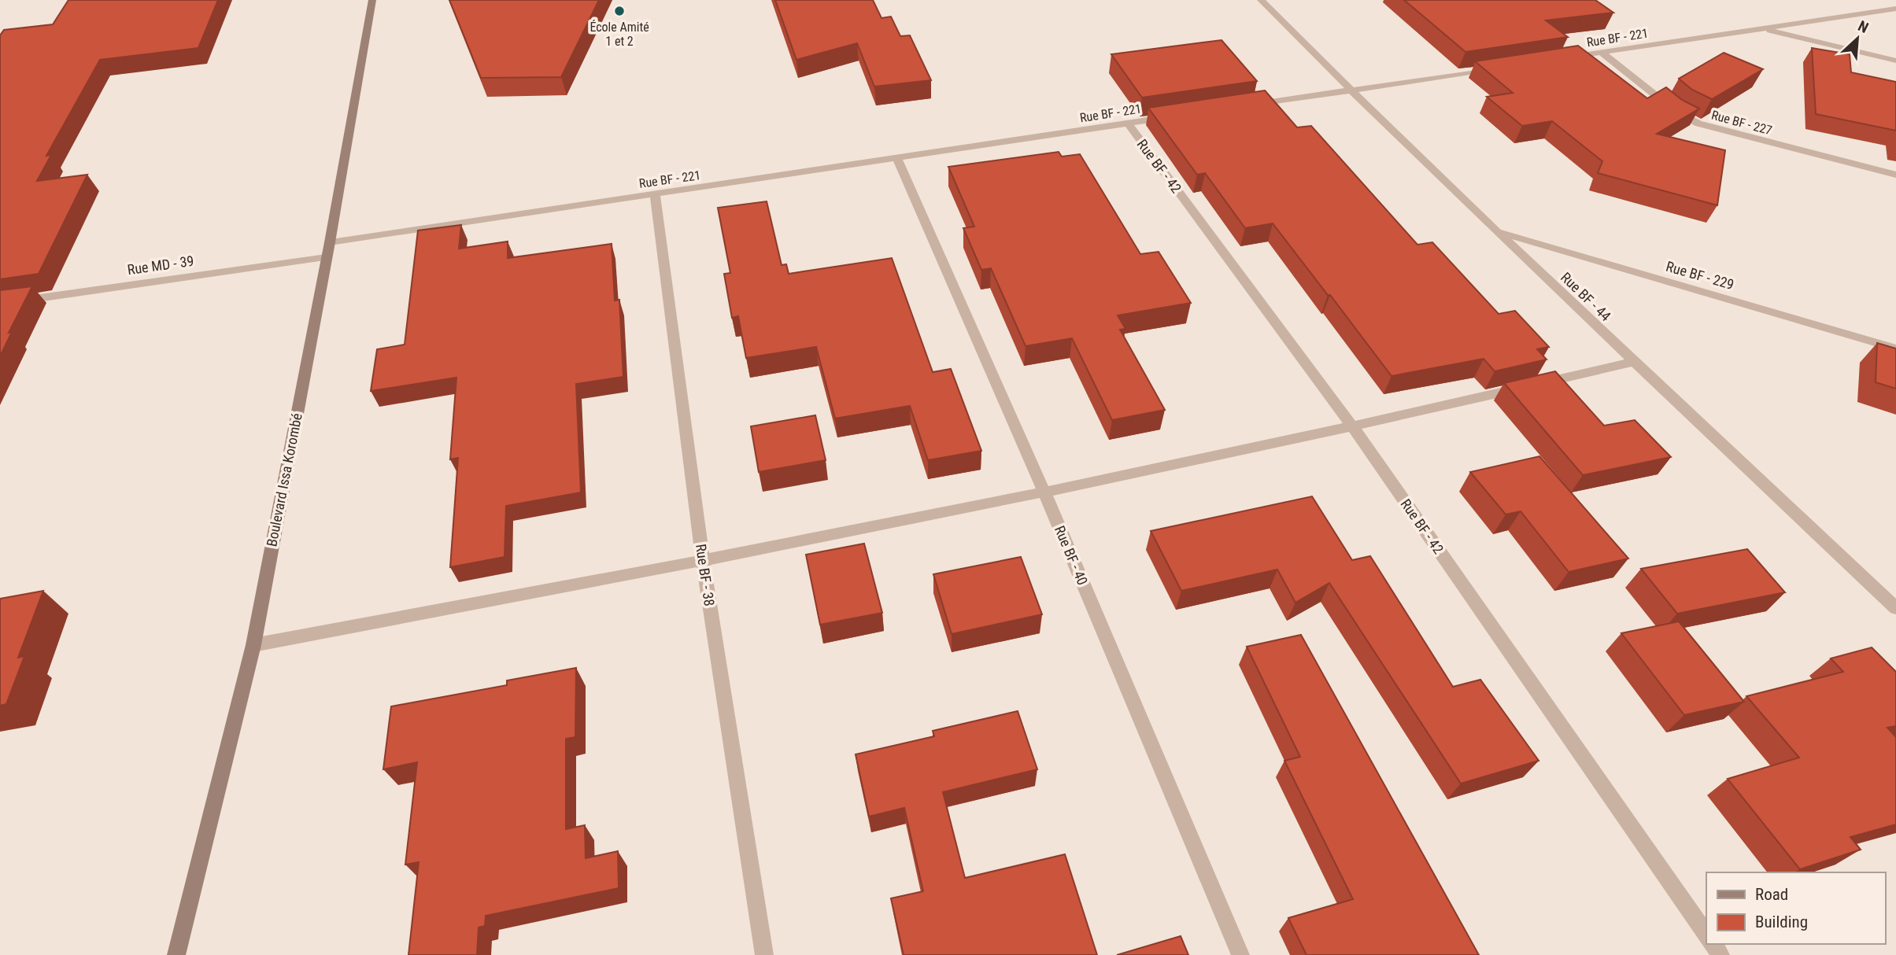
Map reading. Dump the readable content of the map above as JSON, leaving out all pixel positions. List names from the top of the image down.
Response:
{
  "streets": {
    "street": [
      "Rue BF - 221",
      "Rue BF - 227",
      "Rue BF - 42",
      "Rue MD - 39",
      "Rue BF - 229",
      "Rue BF - 44",
      "Boulevard Issa Korombé",
      "Rue BF - 40",
      "Rue BF - 38"
    ]
  },
  "crossings": [
    ["Rue BF - 221", "Rue BF - 227"],
    ["Rue BF - 221", "Rue BF - 42"],
    ["Rue BF - 221", "Boulevard Issa Korombé"],
    ["Rue BF - 221", "Rue BF - 40"],
    ["Rue BF - 221", "Rue BF - 38"],
    ["Rue MD - 39", "Boulevard Issa Korombé"],
    ["Rue BF - 229", "Rue BF - 44"]
  ],
  "places": ["École Amité 1 et 2"],
  "legend": ["Road", "Building"],
  "north": "top right"
}
